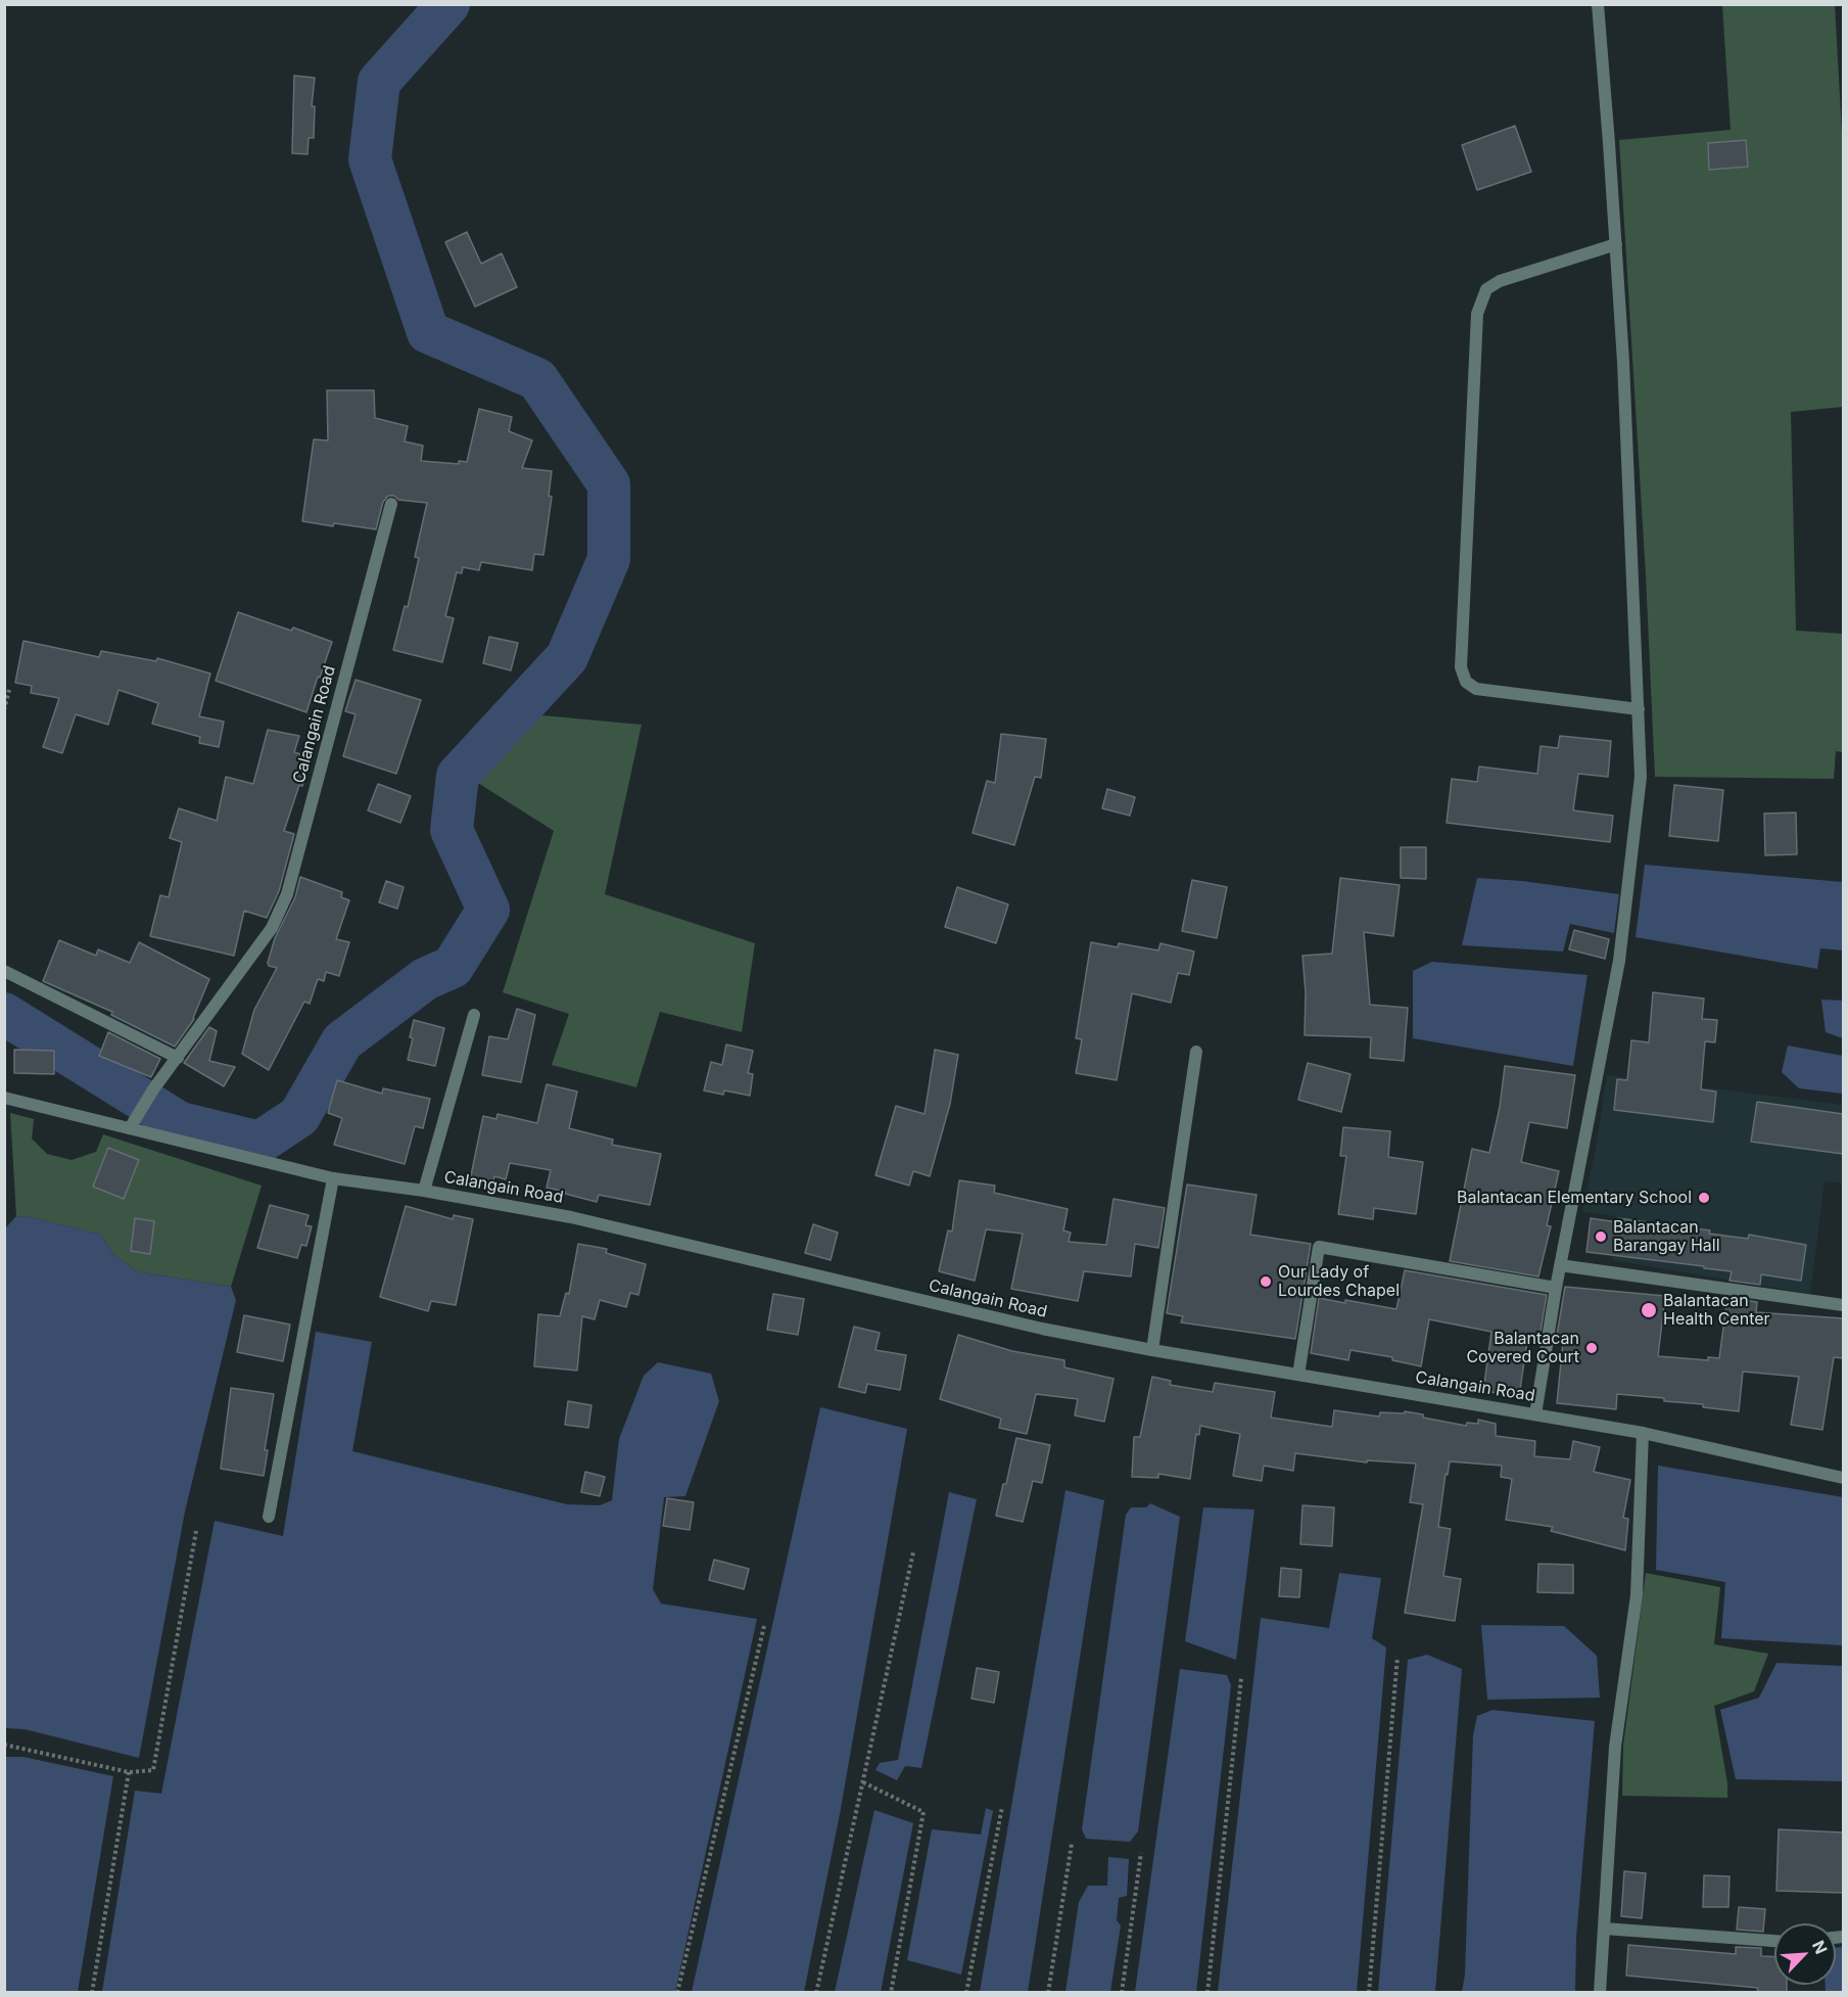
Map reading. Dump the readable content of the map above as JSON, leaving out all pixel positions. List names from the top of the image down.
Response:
{
  "streets": {
    "street": ["Calangain Road"]
  },
  "places": [
    "Balantacan Elementary School",
    "Balantacan Barangay Hall",
    "Our Lady of Lourdes Chapel",
    "Balantacan Health Center",
    "Balantacan Covered Court"
  ],
  "north": "top right"
}
